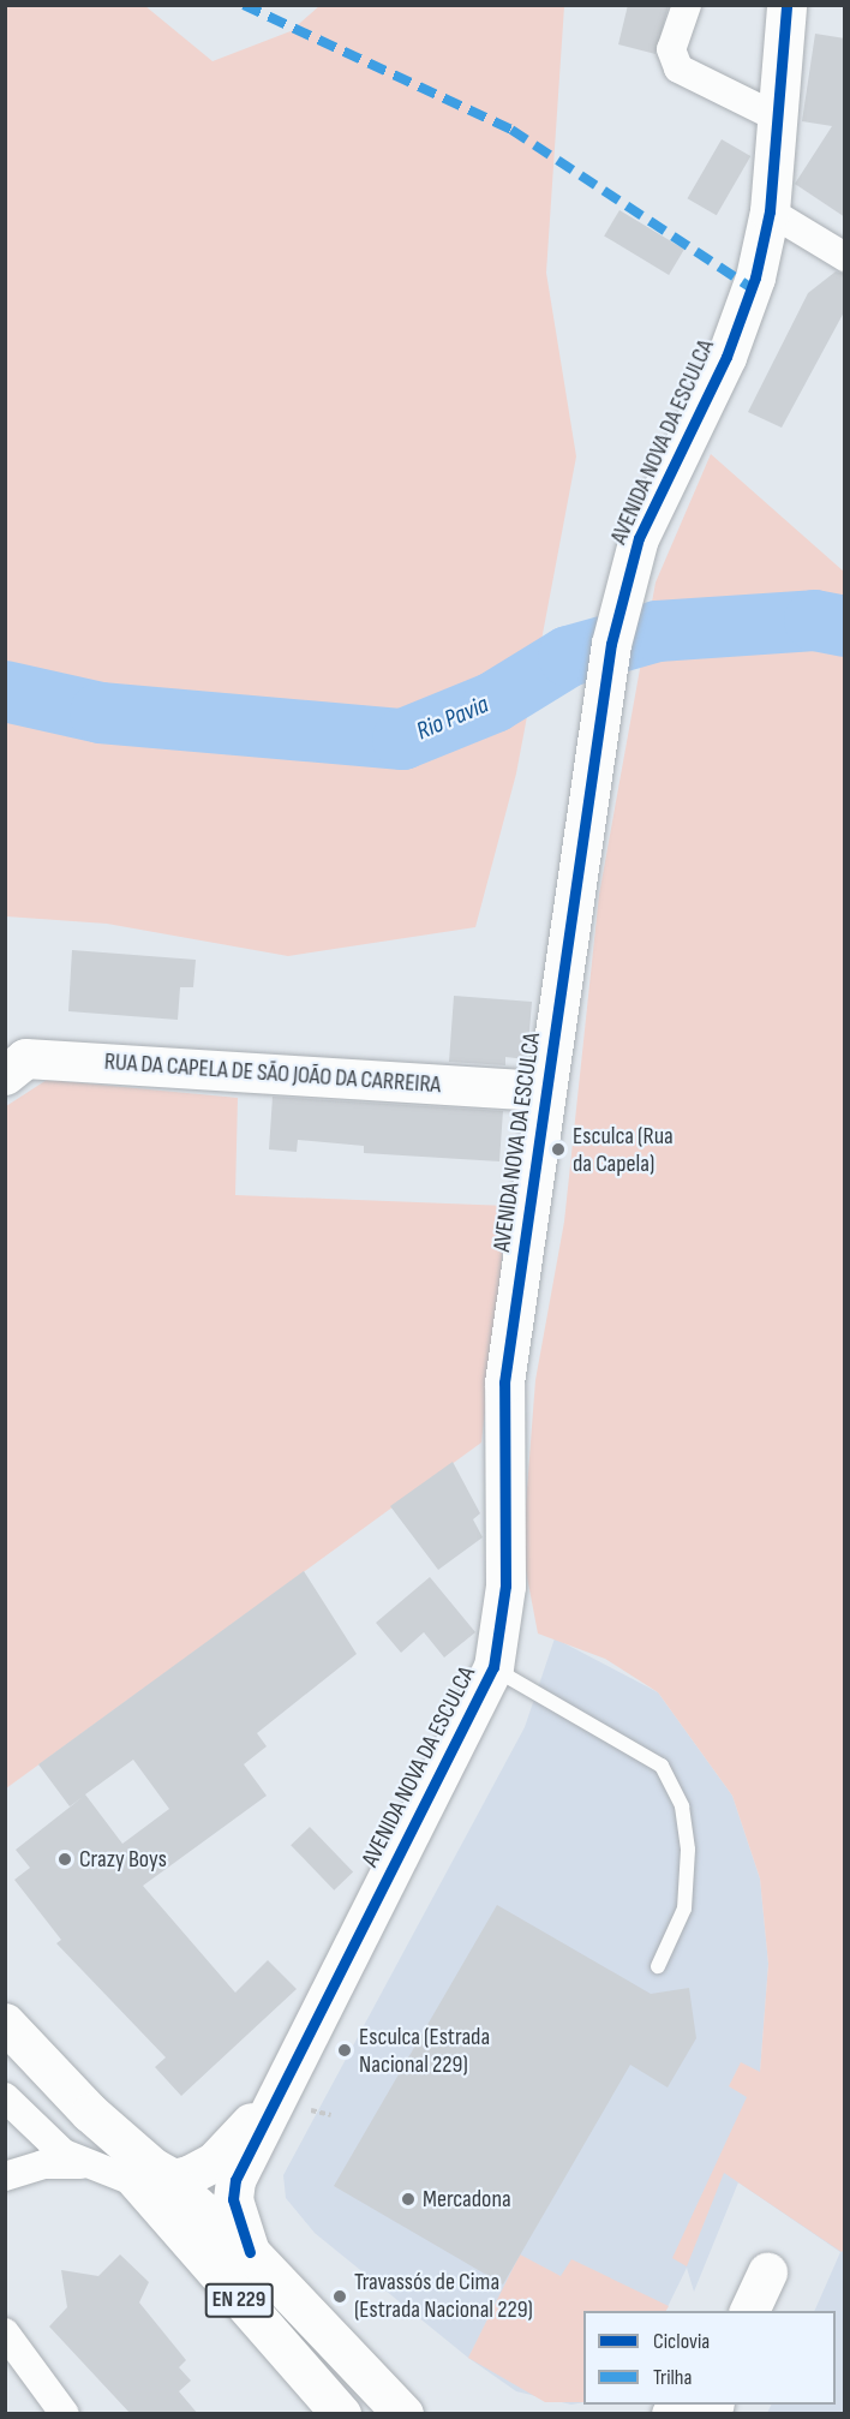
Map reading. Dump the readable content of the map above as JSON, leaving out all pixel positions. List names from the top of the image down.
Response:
{
  "streets": {
    "street": ["AVENIDA NOVA DA ESCULCA", "RUA DA CAPELA DE SÃO JOÃO DA CARREIRA", "EN 229"]
  },
  "crossings": [
    ["AVENIDA NOVA DA ESCULCA", "RUA DA CAPELA DE SÃO JOÃO DA CARREIRA"],
    ["AVENIDA NOVA DA ESCULCA", "EN 229"]
  ],
  "water": ["Rio Pavia"],
  "places": [
    "Esculca (Rua da Capela)",
    "Crazy Boys",
    "Esculca (Estrada Nacional 229)",
    "Mercadona",
    "Travassós de Cima (Estrada Nacional 229)"
  ],
  "legend": ["Ciclovia", "Trilha"]
}
